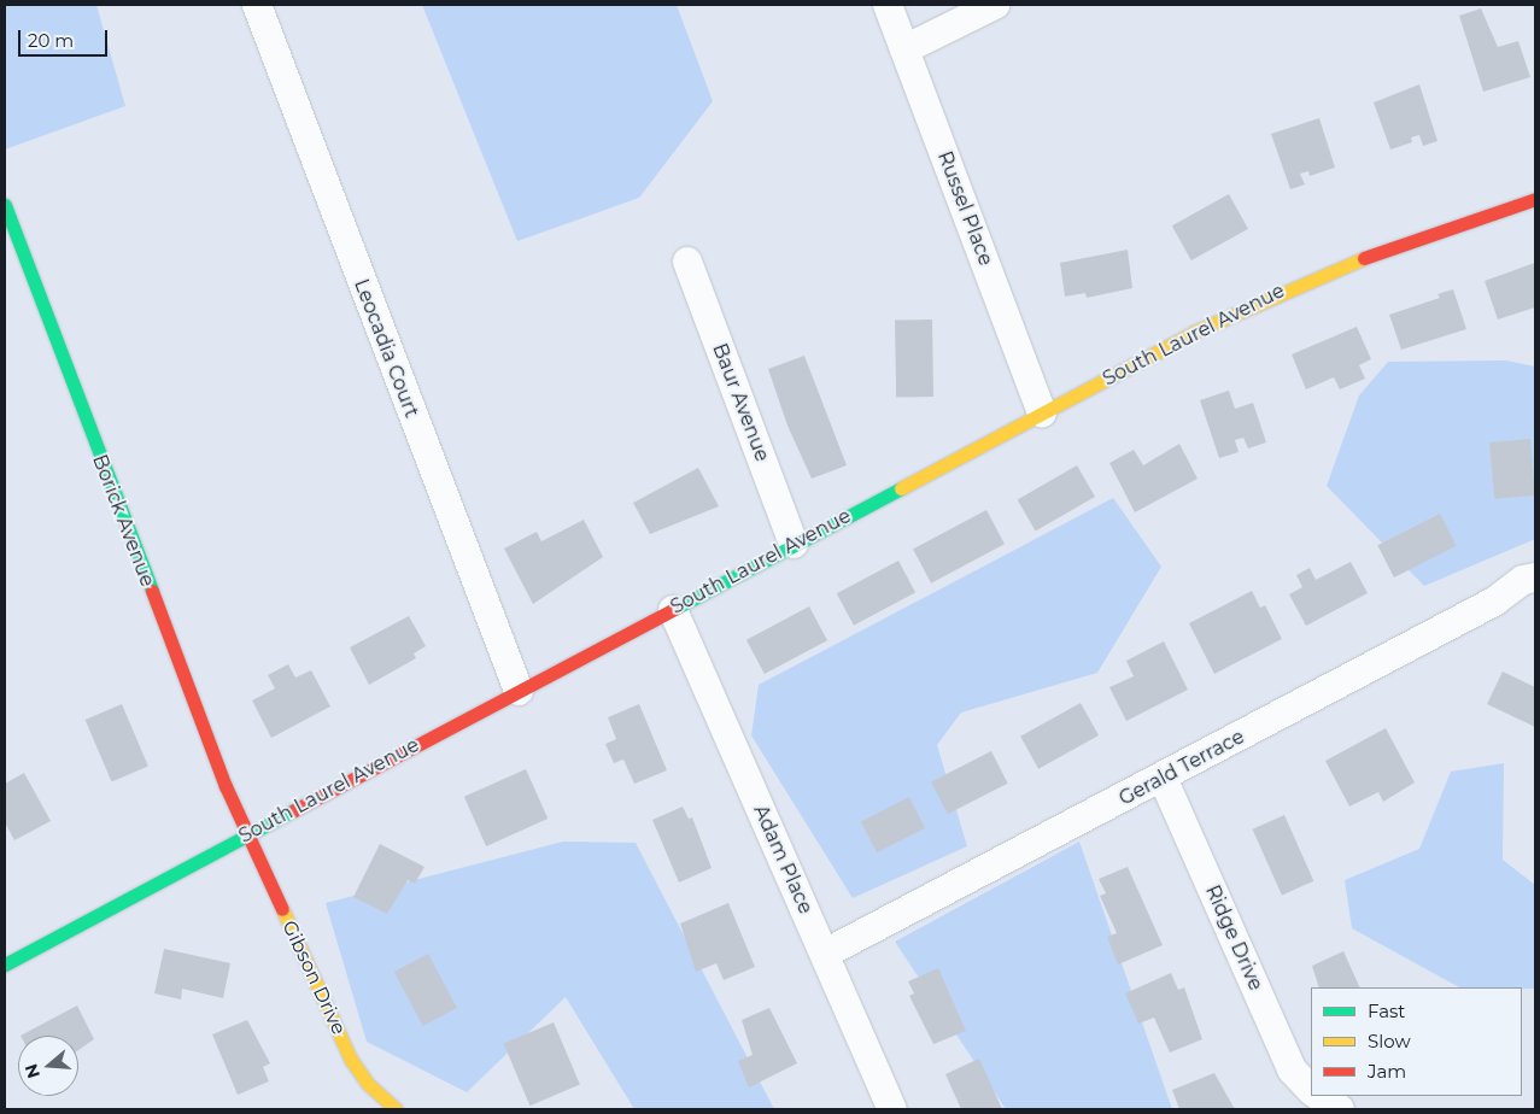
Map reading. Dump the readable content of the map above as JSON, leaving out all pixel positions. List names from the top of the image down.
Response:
{
  "streets": {
    "street": [
      "Russel Place",
      "South Laurel Avenue",
      "Leocadia Court",
      "Baur Avenue",
      "Borick Avenue",
      "Gerald Terrace",
      "Adam Place",
      "Ridge Drive",
      "Gibson Drive"
    ]
  },
  "crossings": [
    ["Russel Place", "South Laurel Avenue"],
    ["South Laurel Avenue", "Leocadia Court"],
    ["South Laurel Avenue", "Baur Avenue"],
    ["South Laurel Avenue", "Borick Avenue"],
    ["South Laurel Avenue", "Adam Place"],
    ["South Laurel Avenue", "Gibson Drive"],
    ["Borick Avenue", "Gibson Drive"],
    ["Gerald Terrace", "Adam Place"],
    ["Gerald Terrace", "Ridge Drive"]
  ],
  "legend": ["Fast", "Slow", "Jam"],
  "scale_bar": "20 m",
  "north": "left"
}
